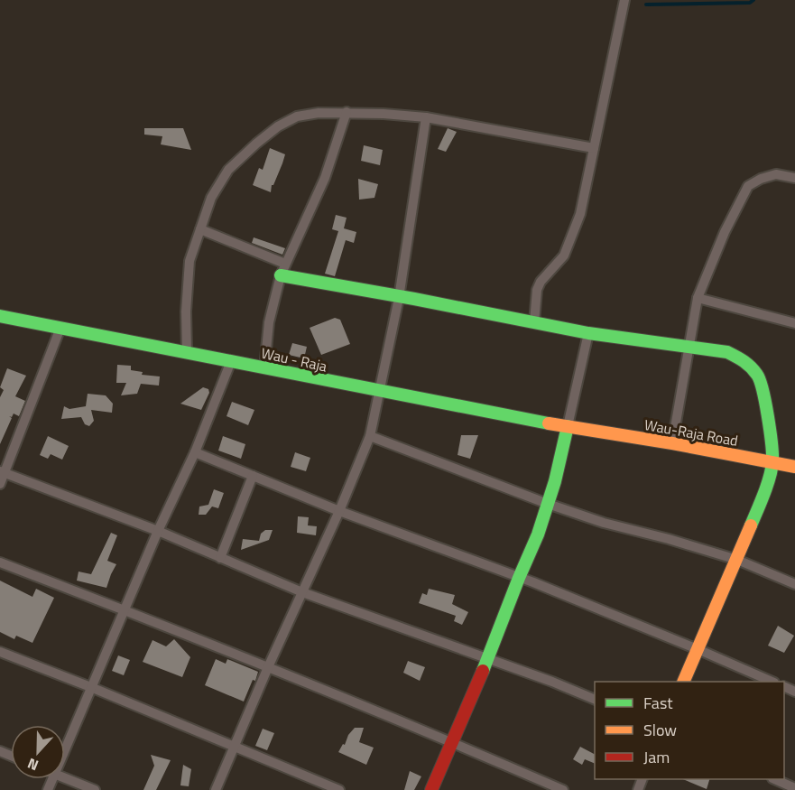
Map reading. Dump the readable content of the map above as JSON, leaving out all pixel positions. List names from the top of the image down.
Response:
{
  "streets": {
    "street": ["Wau - Raja", "Wau-Raja Road"]
  },
  "crossings": [
    ["Wau - Raja", "Wau-Raja Road"]
  ],
  "legend": ["Fast", "Slow", "Jam"],
  "north": "bottom"
}
